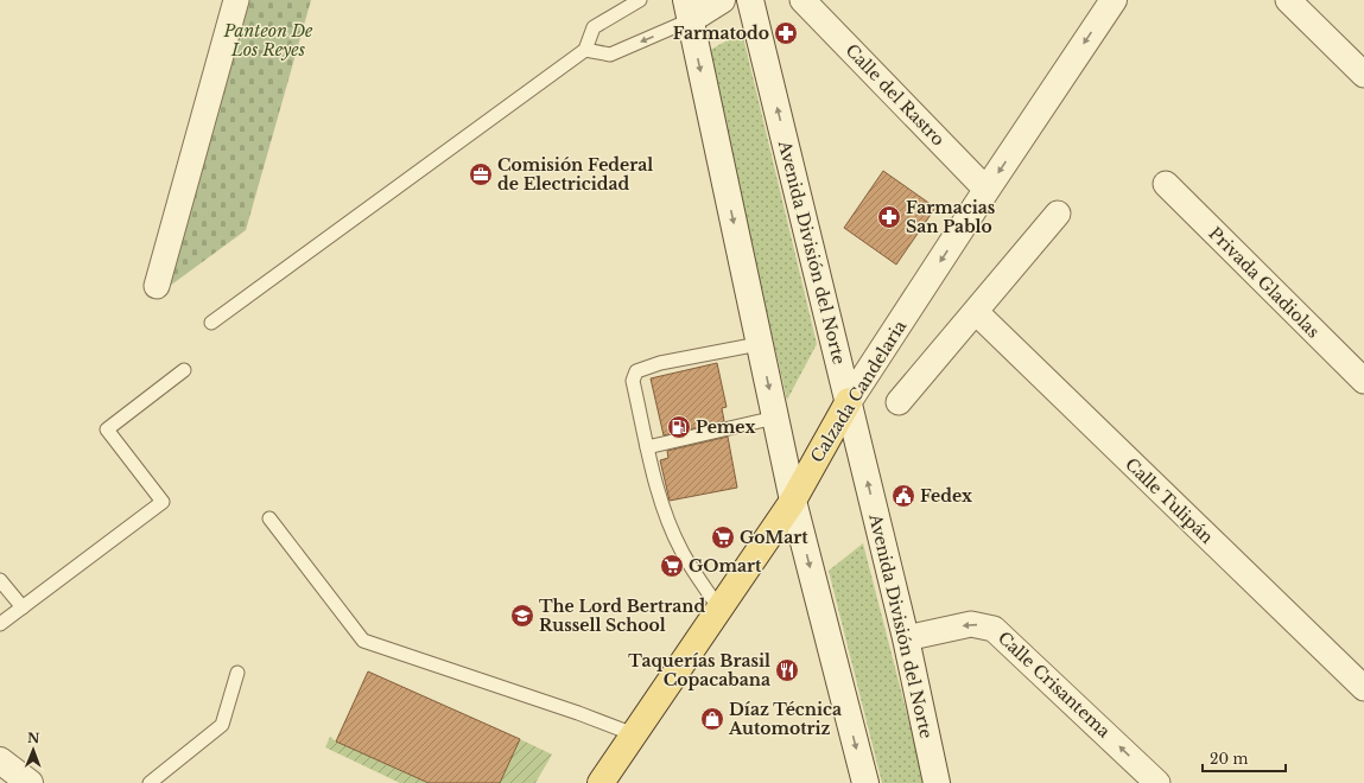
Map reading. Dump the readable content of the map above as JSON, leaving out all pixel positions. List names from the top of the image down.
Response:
{
  "streets": {
    "main road": ["Avenida División del Norte", "Calzada Candelaria"],
    "street": [
      "Calle del Rastro",
      "Privada Gladiolas",
      "Calle Tulipán",
      "Calle Crisantema"
    ]
  },
  "crossings": [
    ["Calle del Rastro", "Calzada Candelaria"],
    ["Avenida División del Norte", "Calzada Candelaria"],
    ["Avenida División del Norte", "Calle Crisantema"]
  ],
  "one_way": ["Calzada Candelaria", "Calle Crisantema"],
  "parks": ["Panteon De Los Reyes"],
  "places": {
    "pharmacy": ["Farmatodo", "Farmacias San Pablo"],
    "office": ["Comisión Federal de Electricidad"],
    "fuel station": ["Pemex"],
    "public building": ["Fedex"],
    "supermarket": ["GoMart", "GOmart"],
    "school or university": ["The Lord Bertrand Russell School"],
    "restaurant": ["Taquerías Brasil Copacabana"],
    "shop": ["Díaz Técnica Automotriz"]
  },
  "scale_bar": "20 m",
  "north": "top"
}
